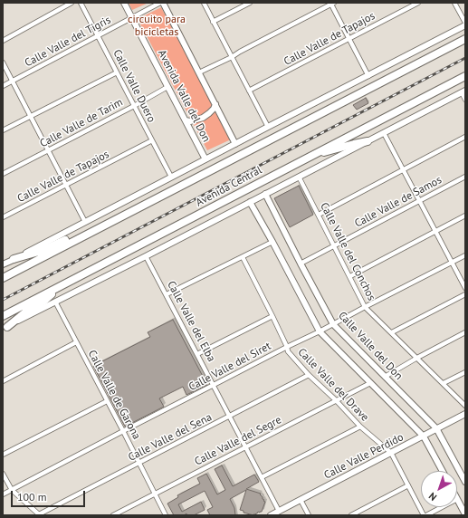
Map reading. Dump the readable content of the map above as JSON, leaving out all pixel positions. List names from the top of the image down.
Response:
{
  "streets": {
    "highway": ["Avenida Central"],
    "street": [
      "Calle Valle de Tapajos",
      "Calle Valle del Tigris",
      "Calle Valle Duero",
      "Avenida Valle del Don",
      "Calle Valle de Tarim",
      "Calle Valle de Samos",
      "Calle Valle del Conchos",
      "Calle Valle del Elba",
      "Calle Valle del Don",
      "Calle Valle del Siret",
      "Calle Valle del Drave",
      "Calle Valle de Garona",
      "Calle Valle del Sena",
      "Calle Valle del Segre",
      "Calle Valle Perdido"
    ]
  },
  "crossings": [
    ["Calle Valle de Tapajos", "Calle Valle Duero"],
    ["Calle Valle del Tigris", "Calle Valle Duero"],
    ["Calle Valle del Tigris", "Avenida Valle del Don"],
    ["Calle Valle Duero", "Calle Valle de Tarim"],
    ["Avenida Valle del Don", "Calle Valle de Tarim"],
    ["Calle Valle de Samos", "Calle Valle del Conchos"],
    ["Calle Valle de Samos", "Calle Valle del Don"],
    ["Calle Valle del Conchos", "Calle Valle del Siret"],
    ["Calle Valle del Elba", "Calle Valle del Siret"],
    ["Calle Valle del Elba", "Calle Valle del Sena"],
    ["Calle Valle del Elba", "Calle Valle del Segre"],
    ["Calle Valle del Elba", "Calle Valle Perdido"],
    ["Calle Valle del Don", "Calle Valle del Siret"],
    ["Calle Valle del Don", "Calle Valle Perdido"],
    ["Calle Valle del Siret", "Calle Valle del Drave"],
    ["Calle Valle del Siret", "Calle Valle de Garona"],
    ["Calle Valle del Drave", "Calle Valle del Sena"],
    ["Calle Valle del Drave", "Calle Valle del Segre"],
    ["Calle Valle del Drave", "Calle Valle Perdido"],
    ["Calle Valle de Garona", "Calle Valle del Sena"],
    ["Calle Valle de Garona", "Calle Valle del Segre"]
  ],
  "parks": ["circuito para bicicletas"],
  "scale_bar": "100 m",
  "north": "bottom left"
}
